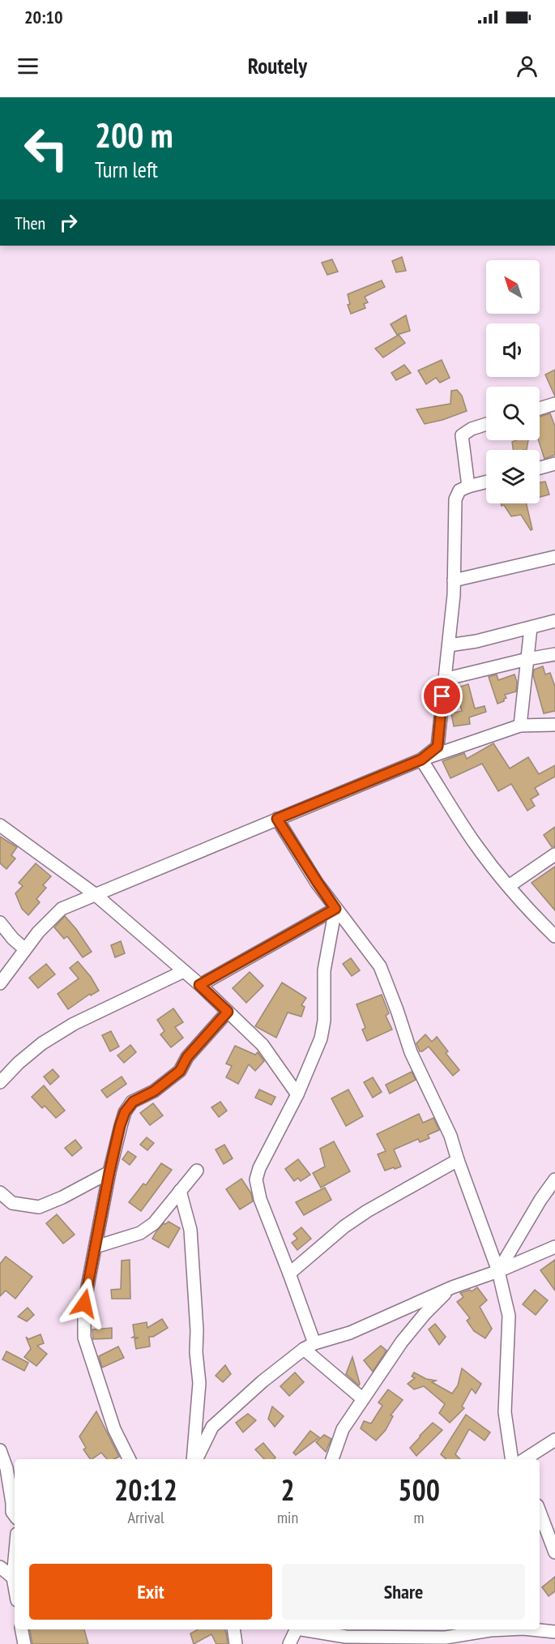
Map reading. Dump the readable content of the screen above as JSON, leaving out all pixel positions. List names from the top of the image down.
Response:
{
  "north": "top left",
  "page": {
    "status": "20:10",
    "header": "Routely",
    "turn": ["200 m", "Turn left"],
    "then": "Then",
    "eta": [
      "20:12",
      "Arrival",
      "2",
      "min",
      "500",
      "m"
    ],
    "buttons": ["Exit", "Share"]
  }
}
